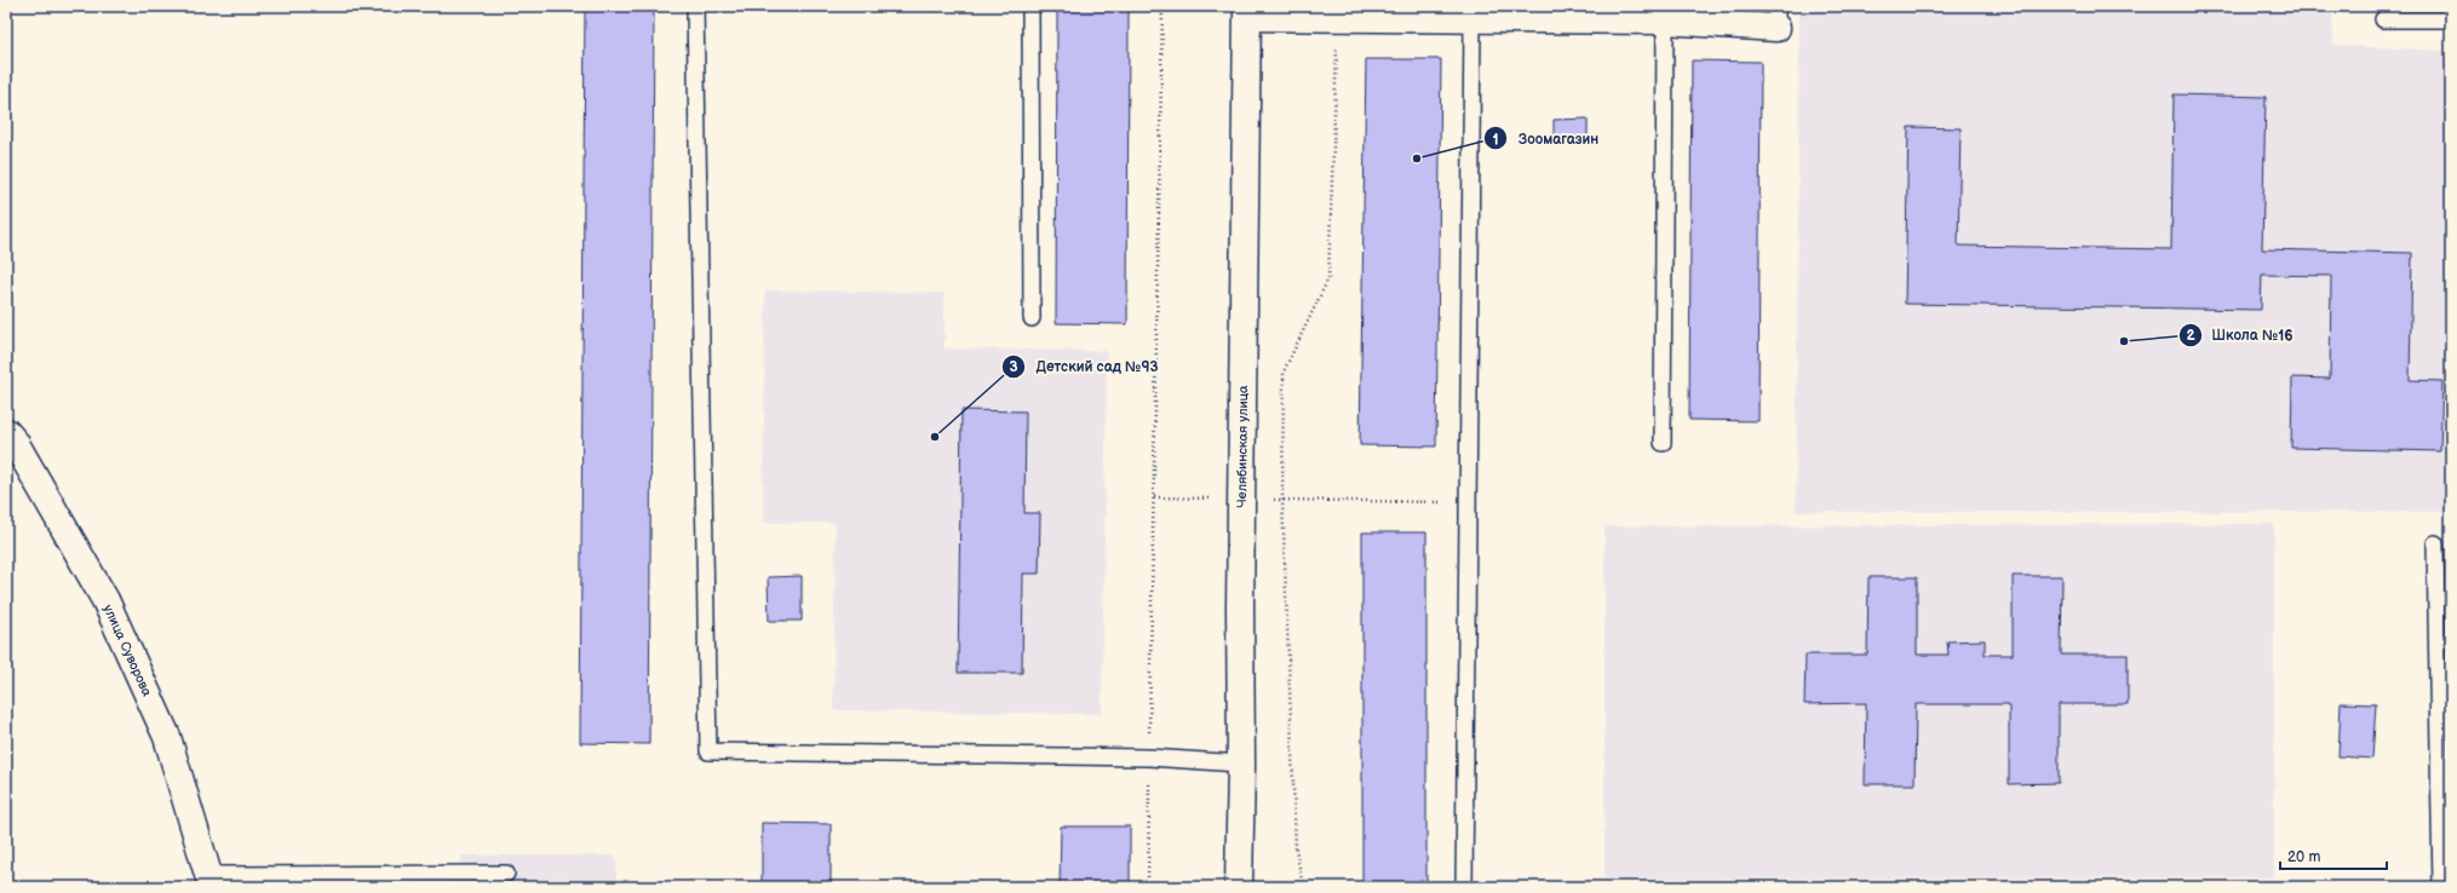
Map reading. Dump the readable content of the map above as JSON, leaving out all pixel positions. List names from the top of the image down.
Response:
{
  "streets": {
    "street": ["Челябинская улица", "улица Суворова"]
  },
  "places": ["Зоомагазин", "Школа №16", "Детский сад №93"],
  "scale_bar": "20 m"
}
